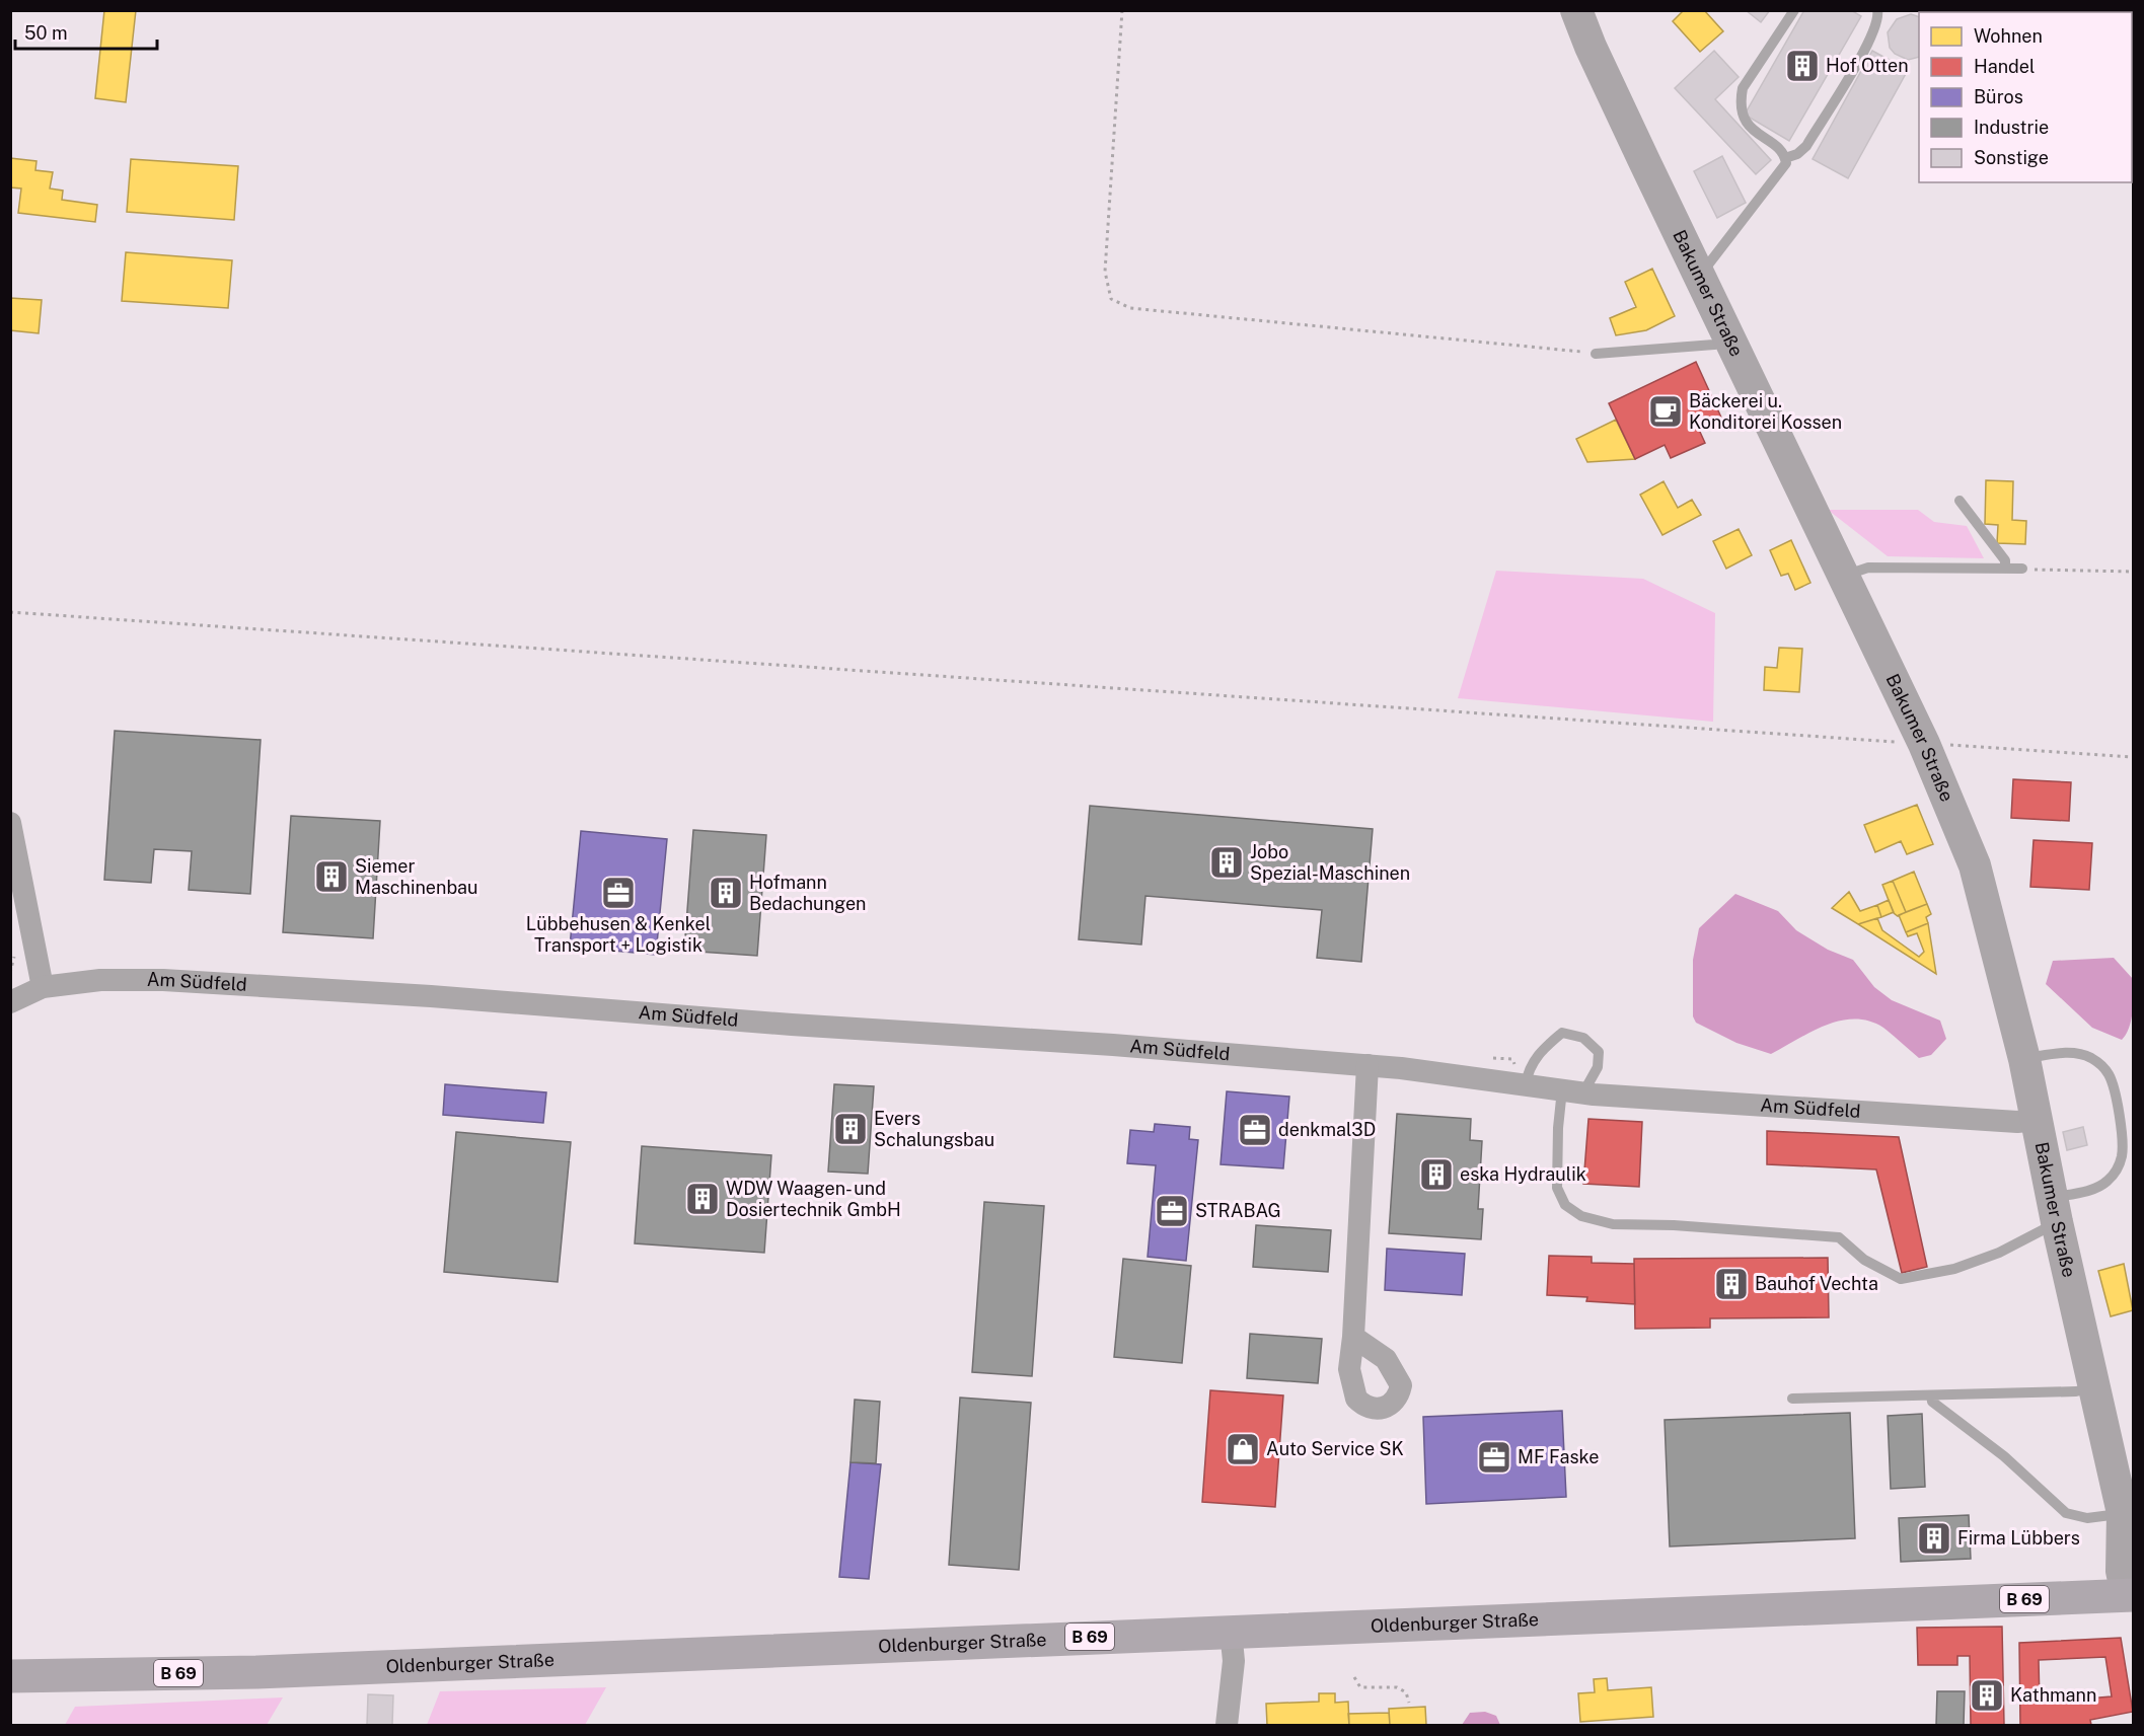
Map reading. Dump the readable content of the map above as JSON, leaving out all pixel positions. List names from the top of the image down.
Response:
{
  "streets": {
    "main road": ["B 69", "Oldenburger Straße"],
    "street": ["Bakumer Straße", "Am Südfeld"]
  },
  "crossings": [
    ["Bakumer Straße", "Am Südfeld"],
    ["Bakumer Straße", "Oldenburger Straße"]
  ],
  "places": {
    "building": [
      "Hof Otten",
      "Jobo Spezial-Maschinen",
      "Siemer Maschinenbau",
      "Hofmann Bedachungen",
      "Evers Schalungsbau",
      "eska Hydraulik",
      "WDW Waagen- und Dosiertechnik GmbH",
      "Bauhof Vechta",
      "Firma Lübbers",
      "Kathmann"
    ],
    "cafe": ["Bäckerei u. Konditorei Kossen"],
    "office": [
      "Lübbehusen & Kenkel Transport + Logistik",
      "denkmal3D",
      "STRABAG",
      "MF Faske"
    ],
    "shop": ["Auto Service SK"]
  },
  "legend": [
    "Wohnen",
    "Handel",
    "Büros",
    "Industrie",
    "Sonstige"
  ],
  "scale_bar": "50 m"
}
